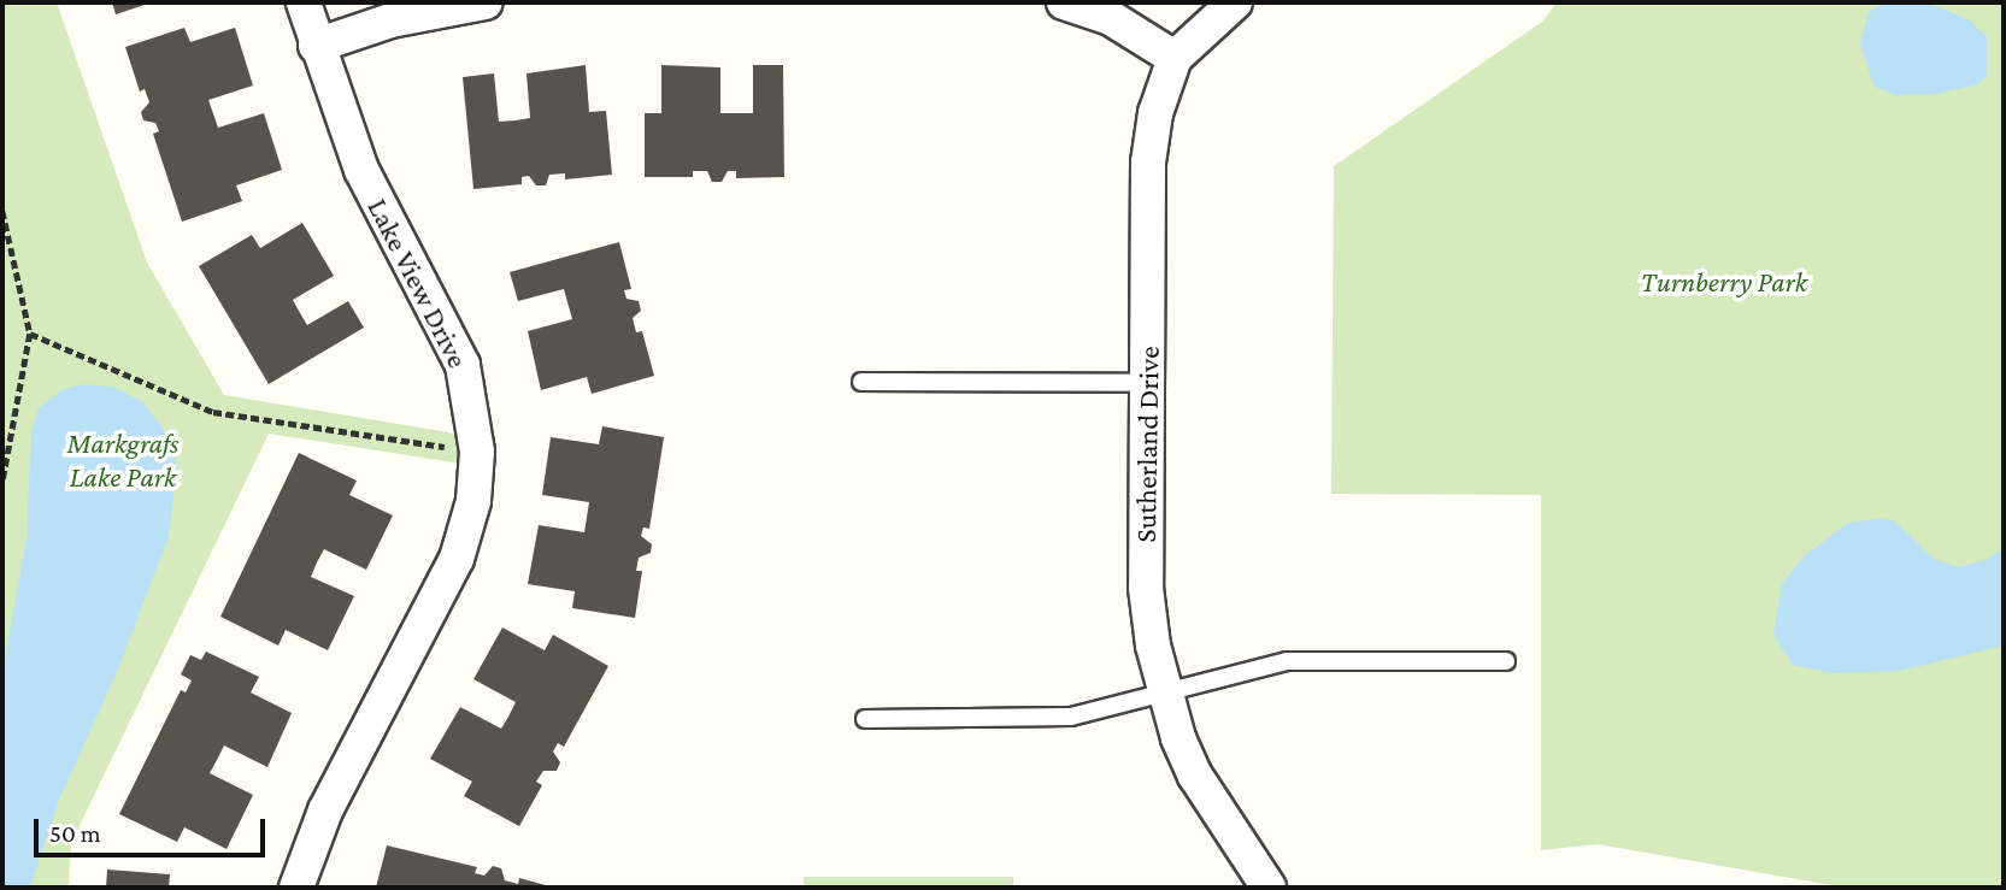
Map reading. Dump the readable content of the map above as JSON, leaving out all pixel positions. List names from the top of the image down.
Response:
{
  "streets": {
    "street": ["Lake View Drive", "Sutherland Drive"]
  },
  "parks": ["Turnberry Park", "Markgrafs Lake Park"],
  "scale_bar": "50 m"
}
